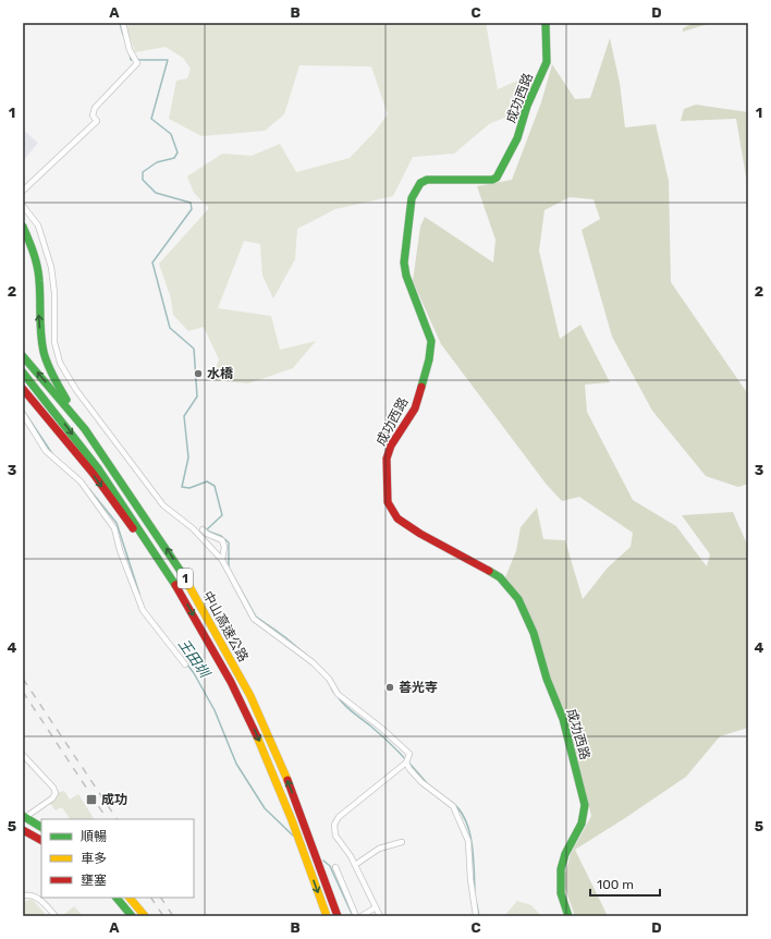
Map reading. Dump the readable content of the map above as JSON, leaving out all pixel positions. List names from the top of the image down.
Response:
{
  "streets": {
    "main road": ["成功西路", "1", "中山高速公路"]
  },
  "water": ["王田圳"],
  "places": {
    "other": ["水橋", "善光寺"],
    "transit": ["成功"]
  },
  "legend": ["順暢", "車多", "壅塞"],
  "scale_bar": "100 m",
  "grid": {
    "columns": [
      "A",
      "B",
      "C",
      "D"
    ],
    "rows": [
      "1",
      "2",
      "3",
      "4",
      "5"
    ]
  }
}
